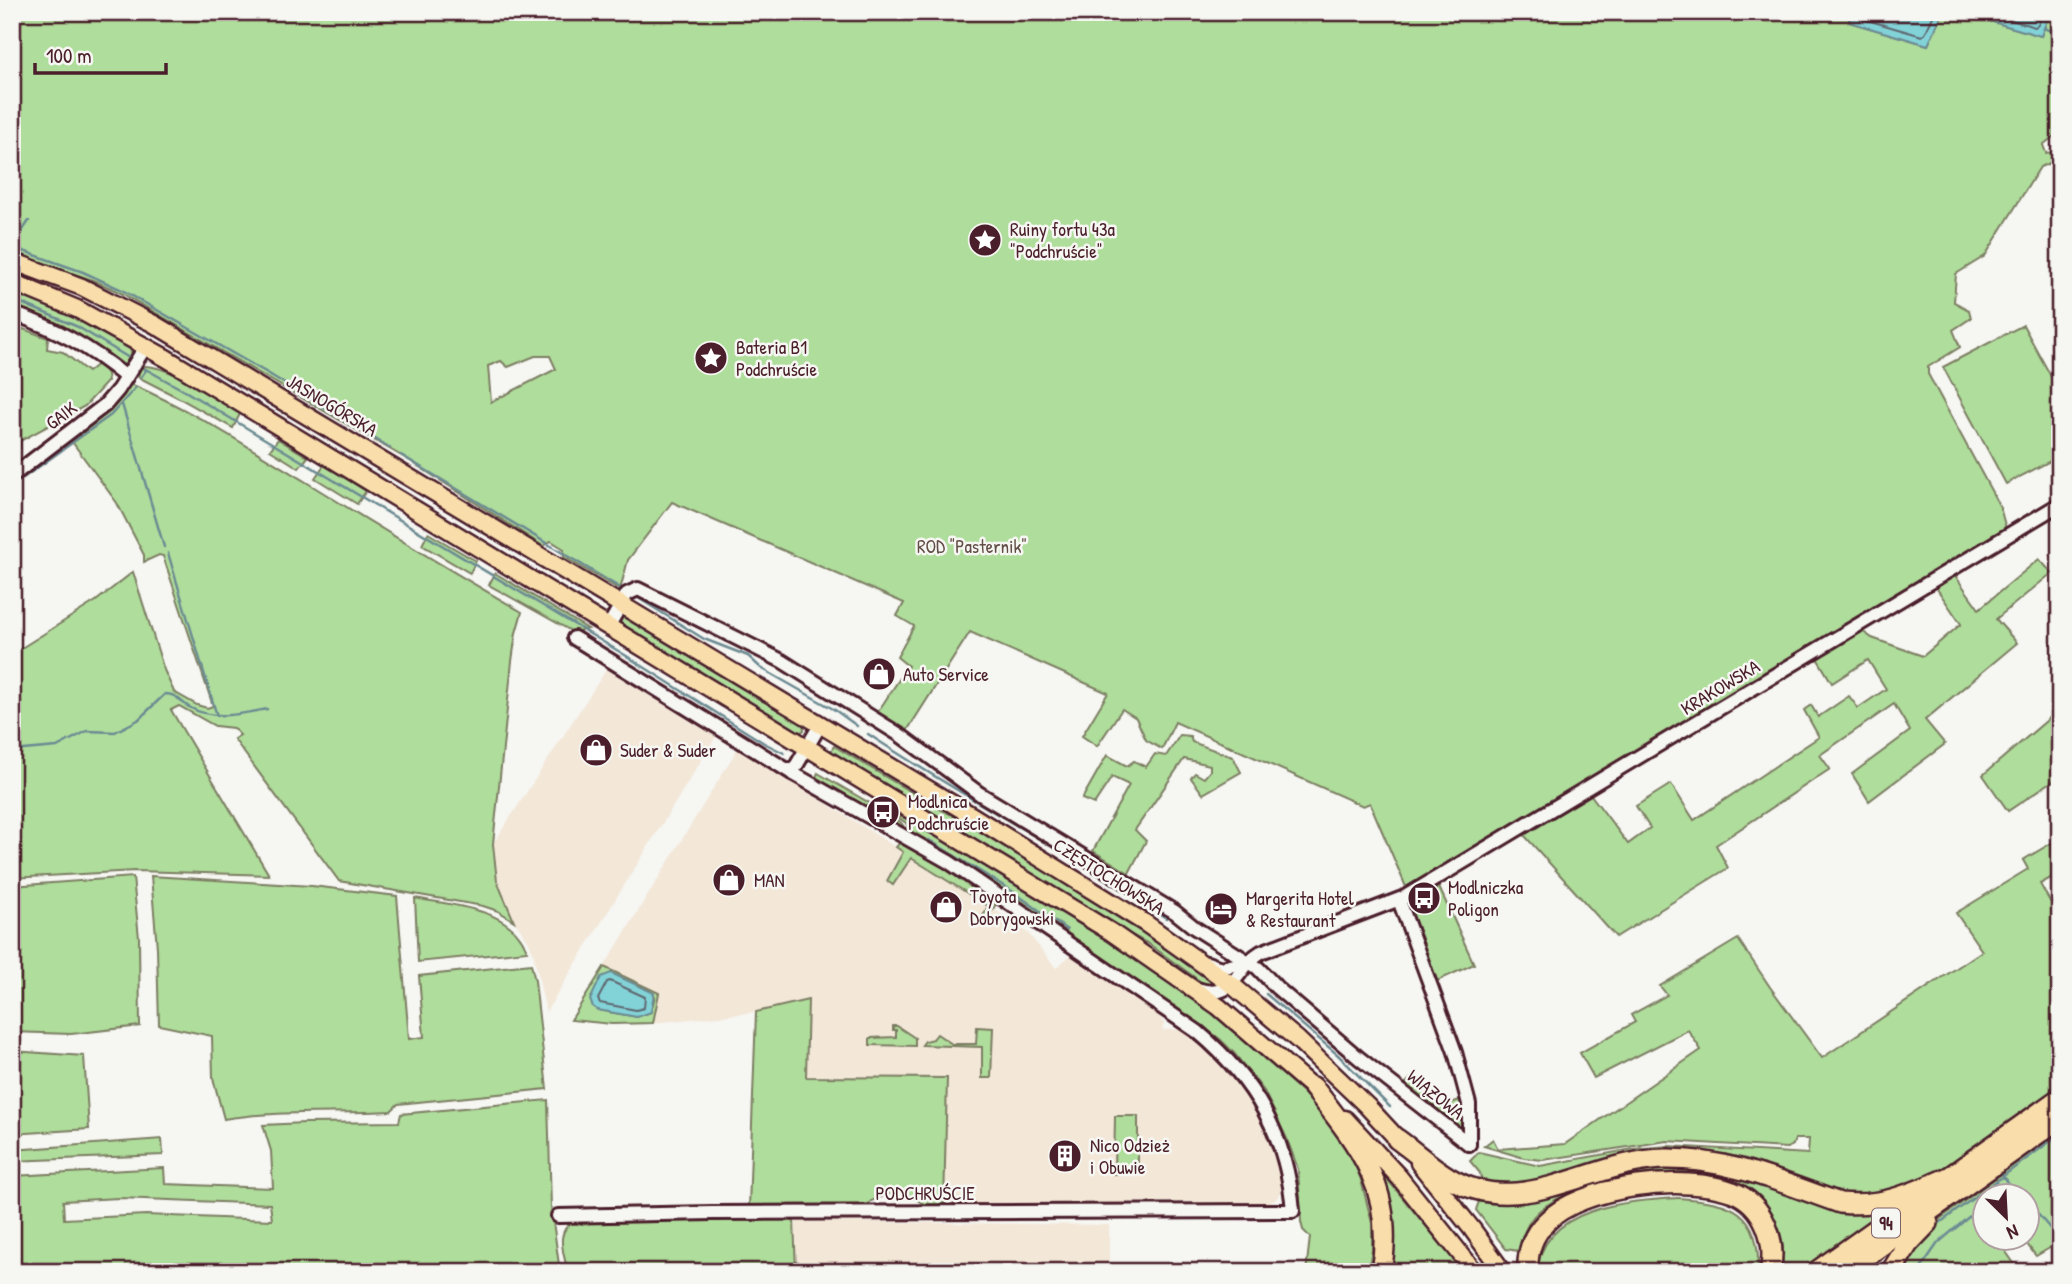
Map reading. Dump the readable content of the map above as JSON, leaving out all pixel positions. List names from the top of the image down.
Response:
{
  "streets": {
    "highway": ["94"],
    "main road": ["JASNOGÓRSKA", "CZĘSTOCHOWSKA"],
    "street": [
      "GAIK",
      "KRAKOWSKA",
      "WIĄZOWA",
      "PODCHRUŚCIE"
    ]
  },
  "crossings": [
    ["JASNOGÓRSKA", "CZĘSTOCHOWSKA"],
    ["KRAKOWSKA", "WIĄZOWA"]
  ],
  "parks": ["ROD \"Pasternik\""],
  "places": {
    "place": ["Ruiny fortu 43a \"Podchruście\"", "Bateria B1 Podchruście"],
    "shop": [
      "Auto Service",
      "Suder & Suder",
      "MAN",
      "Toyota Dobrygowski"
    ],
    "bus stop": ["Modlnica Podchruście", "Modlniczka Poligon"],
    "hotel": ["Margerita Hotel & Restaurant"],
    "building": ["Nico Odzież i Obuwie"]
  },
  "scale_bar": "100 m",
  "north": "bottom right"
}
